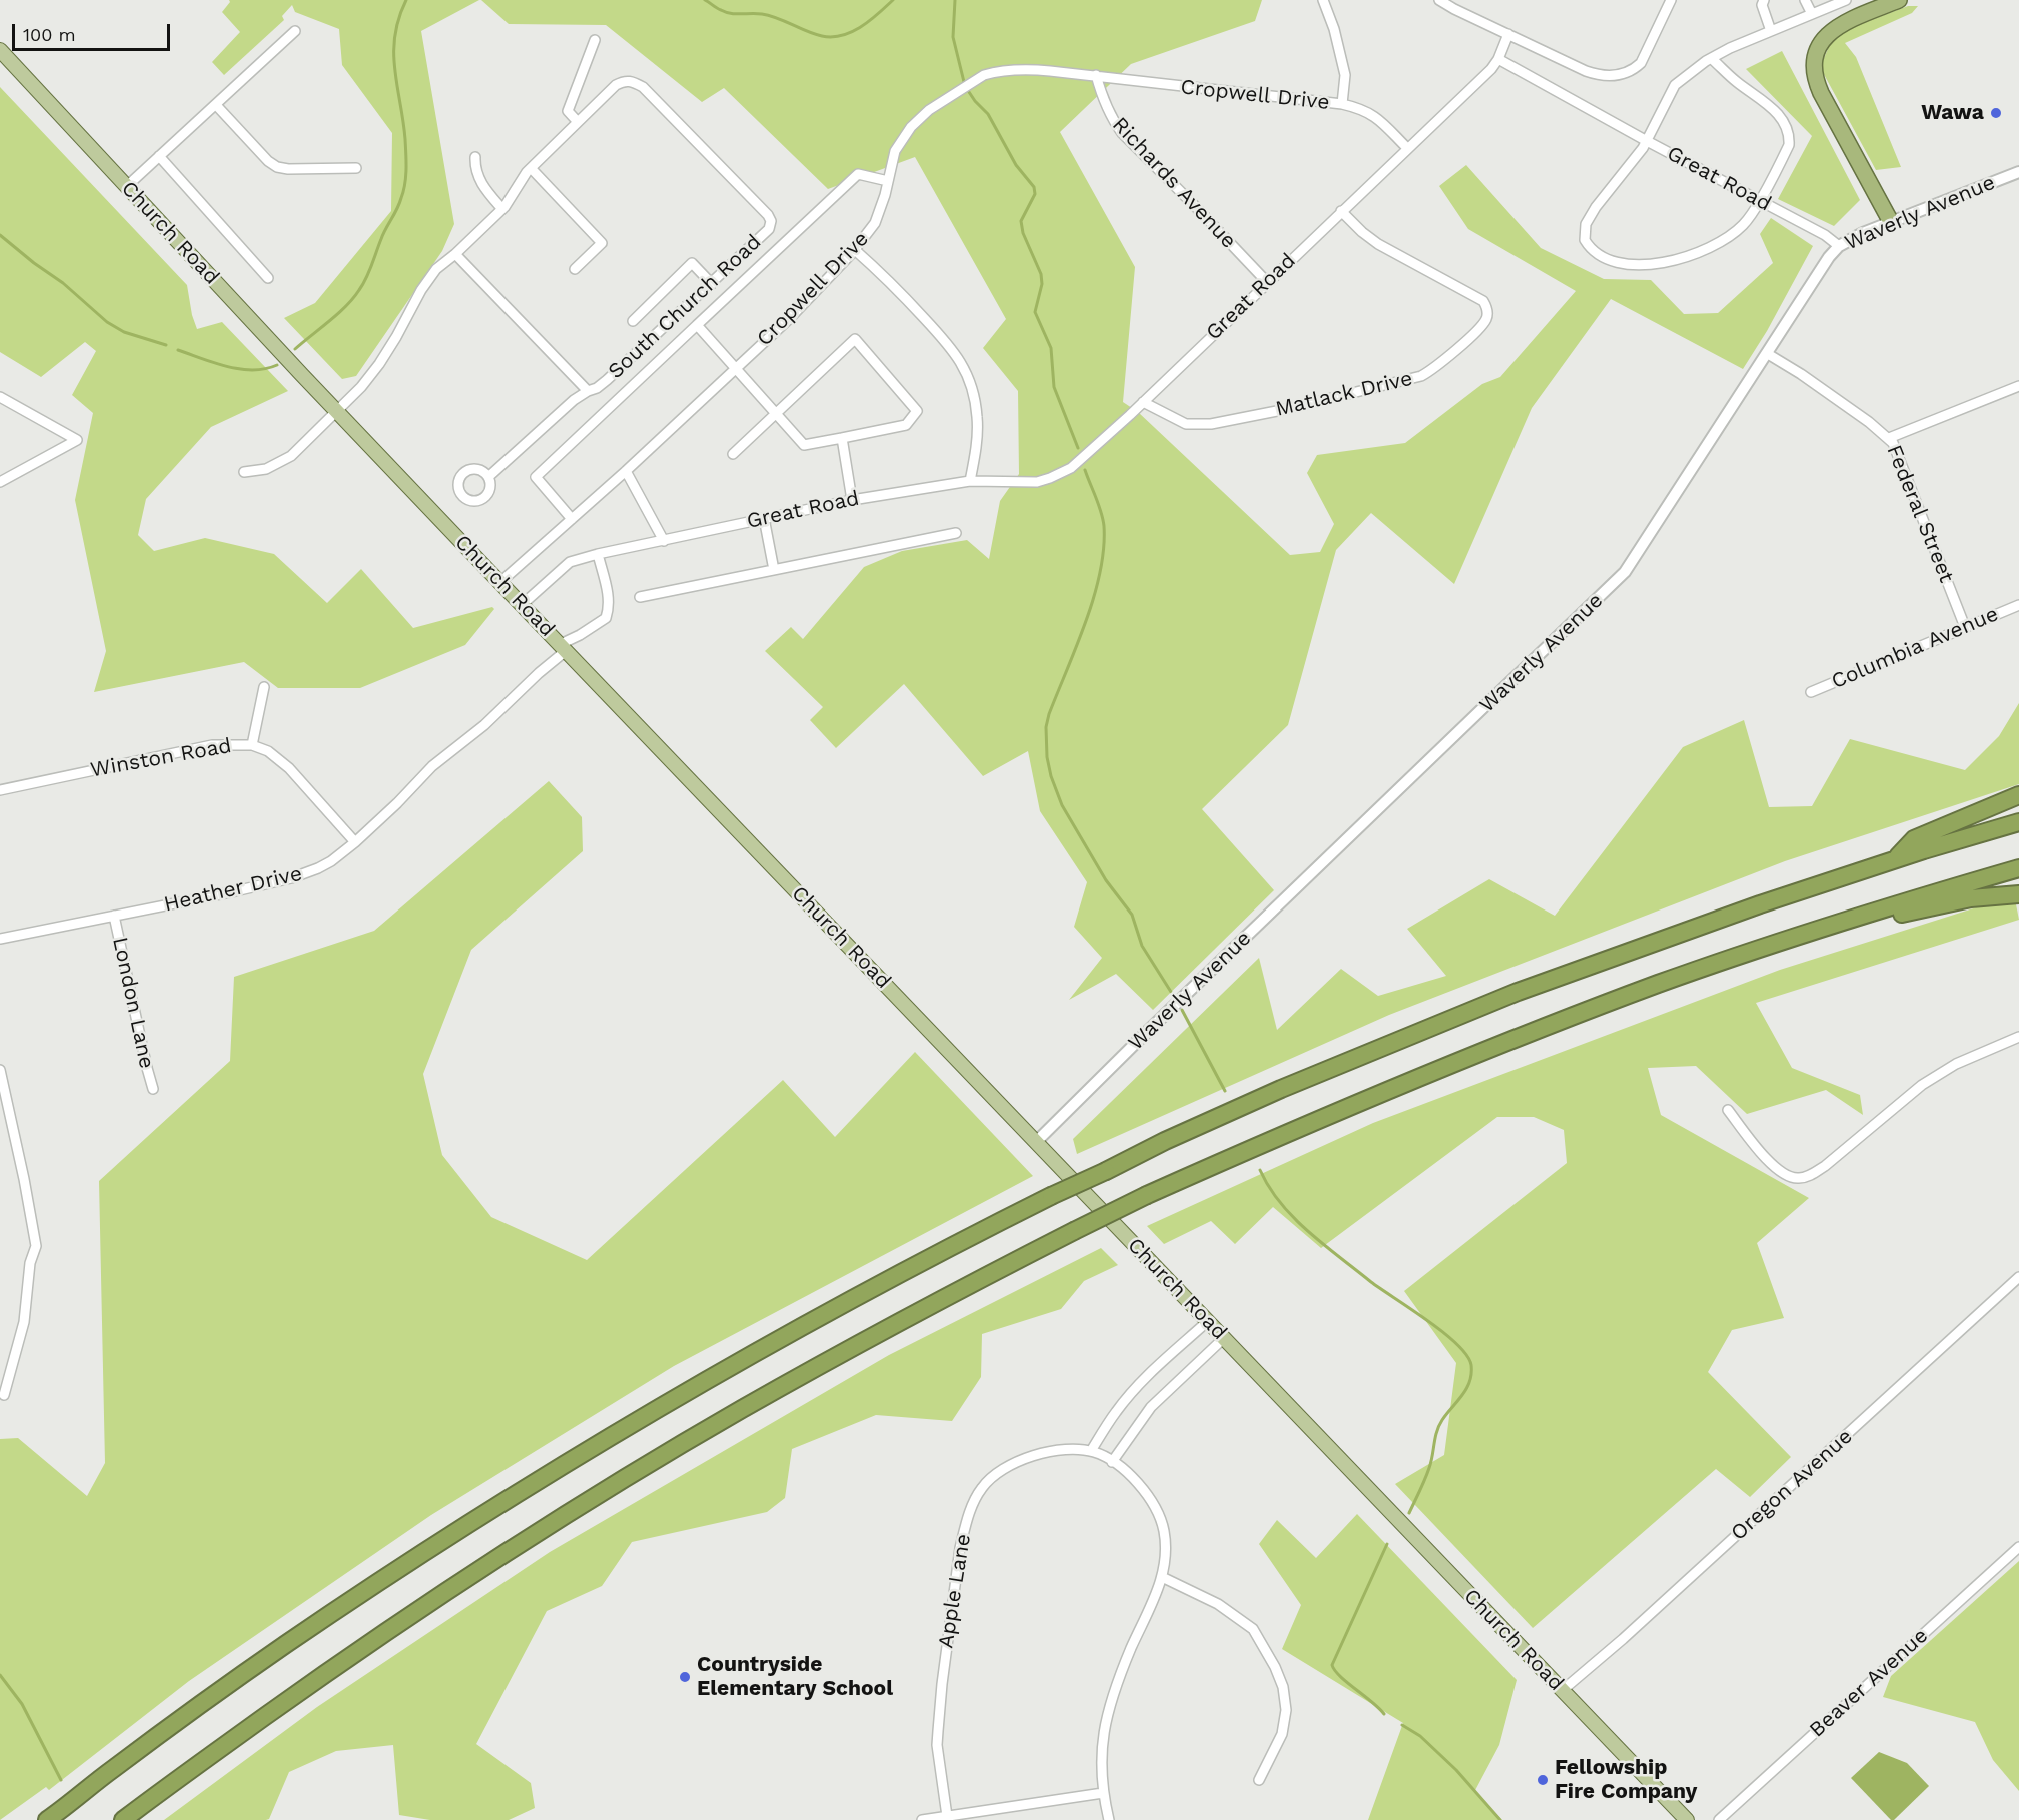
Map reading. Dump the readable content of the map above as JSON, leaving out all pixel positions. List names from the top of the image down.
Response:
{
  "streets": {
    "main road": ["Church Road"],
    "street": [
      "Cropwell Drive",
      "Great Road",
      "Richards Avenue",
      "Waverly Avenue",
      "South Church Road",
      "Matlack Drive",
      "Federal Street",
      "Columbia Avenue",
      "Winston Road",
      "Heather Drive",
      "London Lane",
      "Oregon Avenue",
      "Apple Lane",
      "Beaver Avenue"
    ]
  },
  "crossings": [
    ["Cropwell Drive", "Great Road"],
    ["Cropwell Drive", "Richards Avenue"],
    ["Cropwell Drive", "Church Road"],
    ["Great Road", "Richards Avenue"],
    ["Great Road", "Waverly Avenue"],
    ["Great Road", "Church Road"],
    ["Great Road", "Matlack Drive"],
    ["Waverly Avenue", "Church Road"],
    ["Waverly Avenue", "Federal Street"],
    ["Church Road", "South Church Road"],
    ["Church Road", "Heather Drive"],
    ["Church Road", "Oregon Avenue"],
    ["Federal Street", "Columbia Avenue"],
    ["Winston Road", "Heather Drive"],
    ["Heather Drive", "London Lane"]
  ],
  "places": ["Wawa", "Countryside Elementary School", "Fellowship Fire Company"],
  "scale_bar": "100 m"
}
